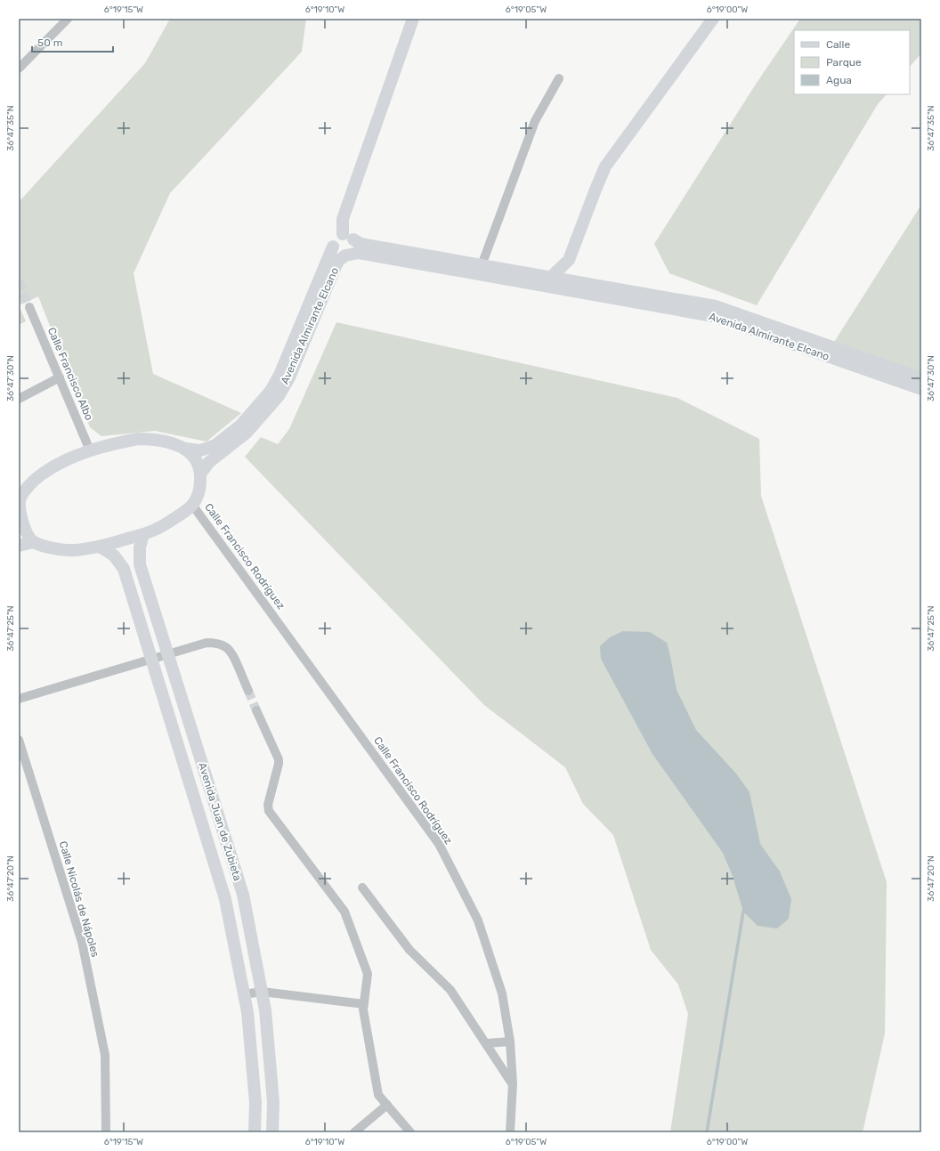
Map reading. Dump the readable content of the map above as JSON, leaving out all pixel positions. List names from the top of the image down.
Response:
{
  "streets": {
    "street": [
      "Avenida Almirante Elcano",
      "Calle Francisco Albo",
      "Calle Francisco Rodríguez",
      "Avenida Juan de Zubieta",
      "Calle Nicolás de Nápoles"
    ]
  },
  "legend": ["Calle", "Parque", "Agua"],
  "scale_bar": "50 m",
  "coordinates": [
    "6°19'15\"W",
    "6°19'10\"W",
    "6°19'05\"W",
    "6°19'00\"W",
    "36°47'35\"N",
    "36°47'30\"N",
    "36°47'25\"N",
    "36°47'20\"N"
  ]
}
